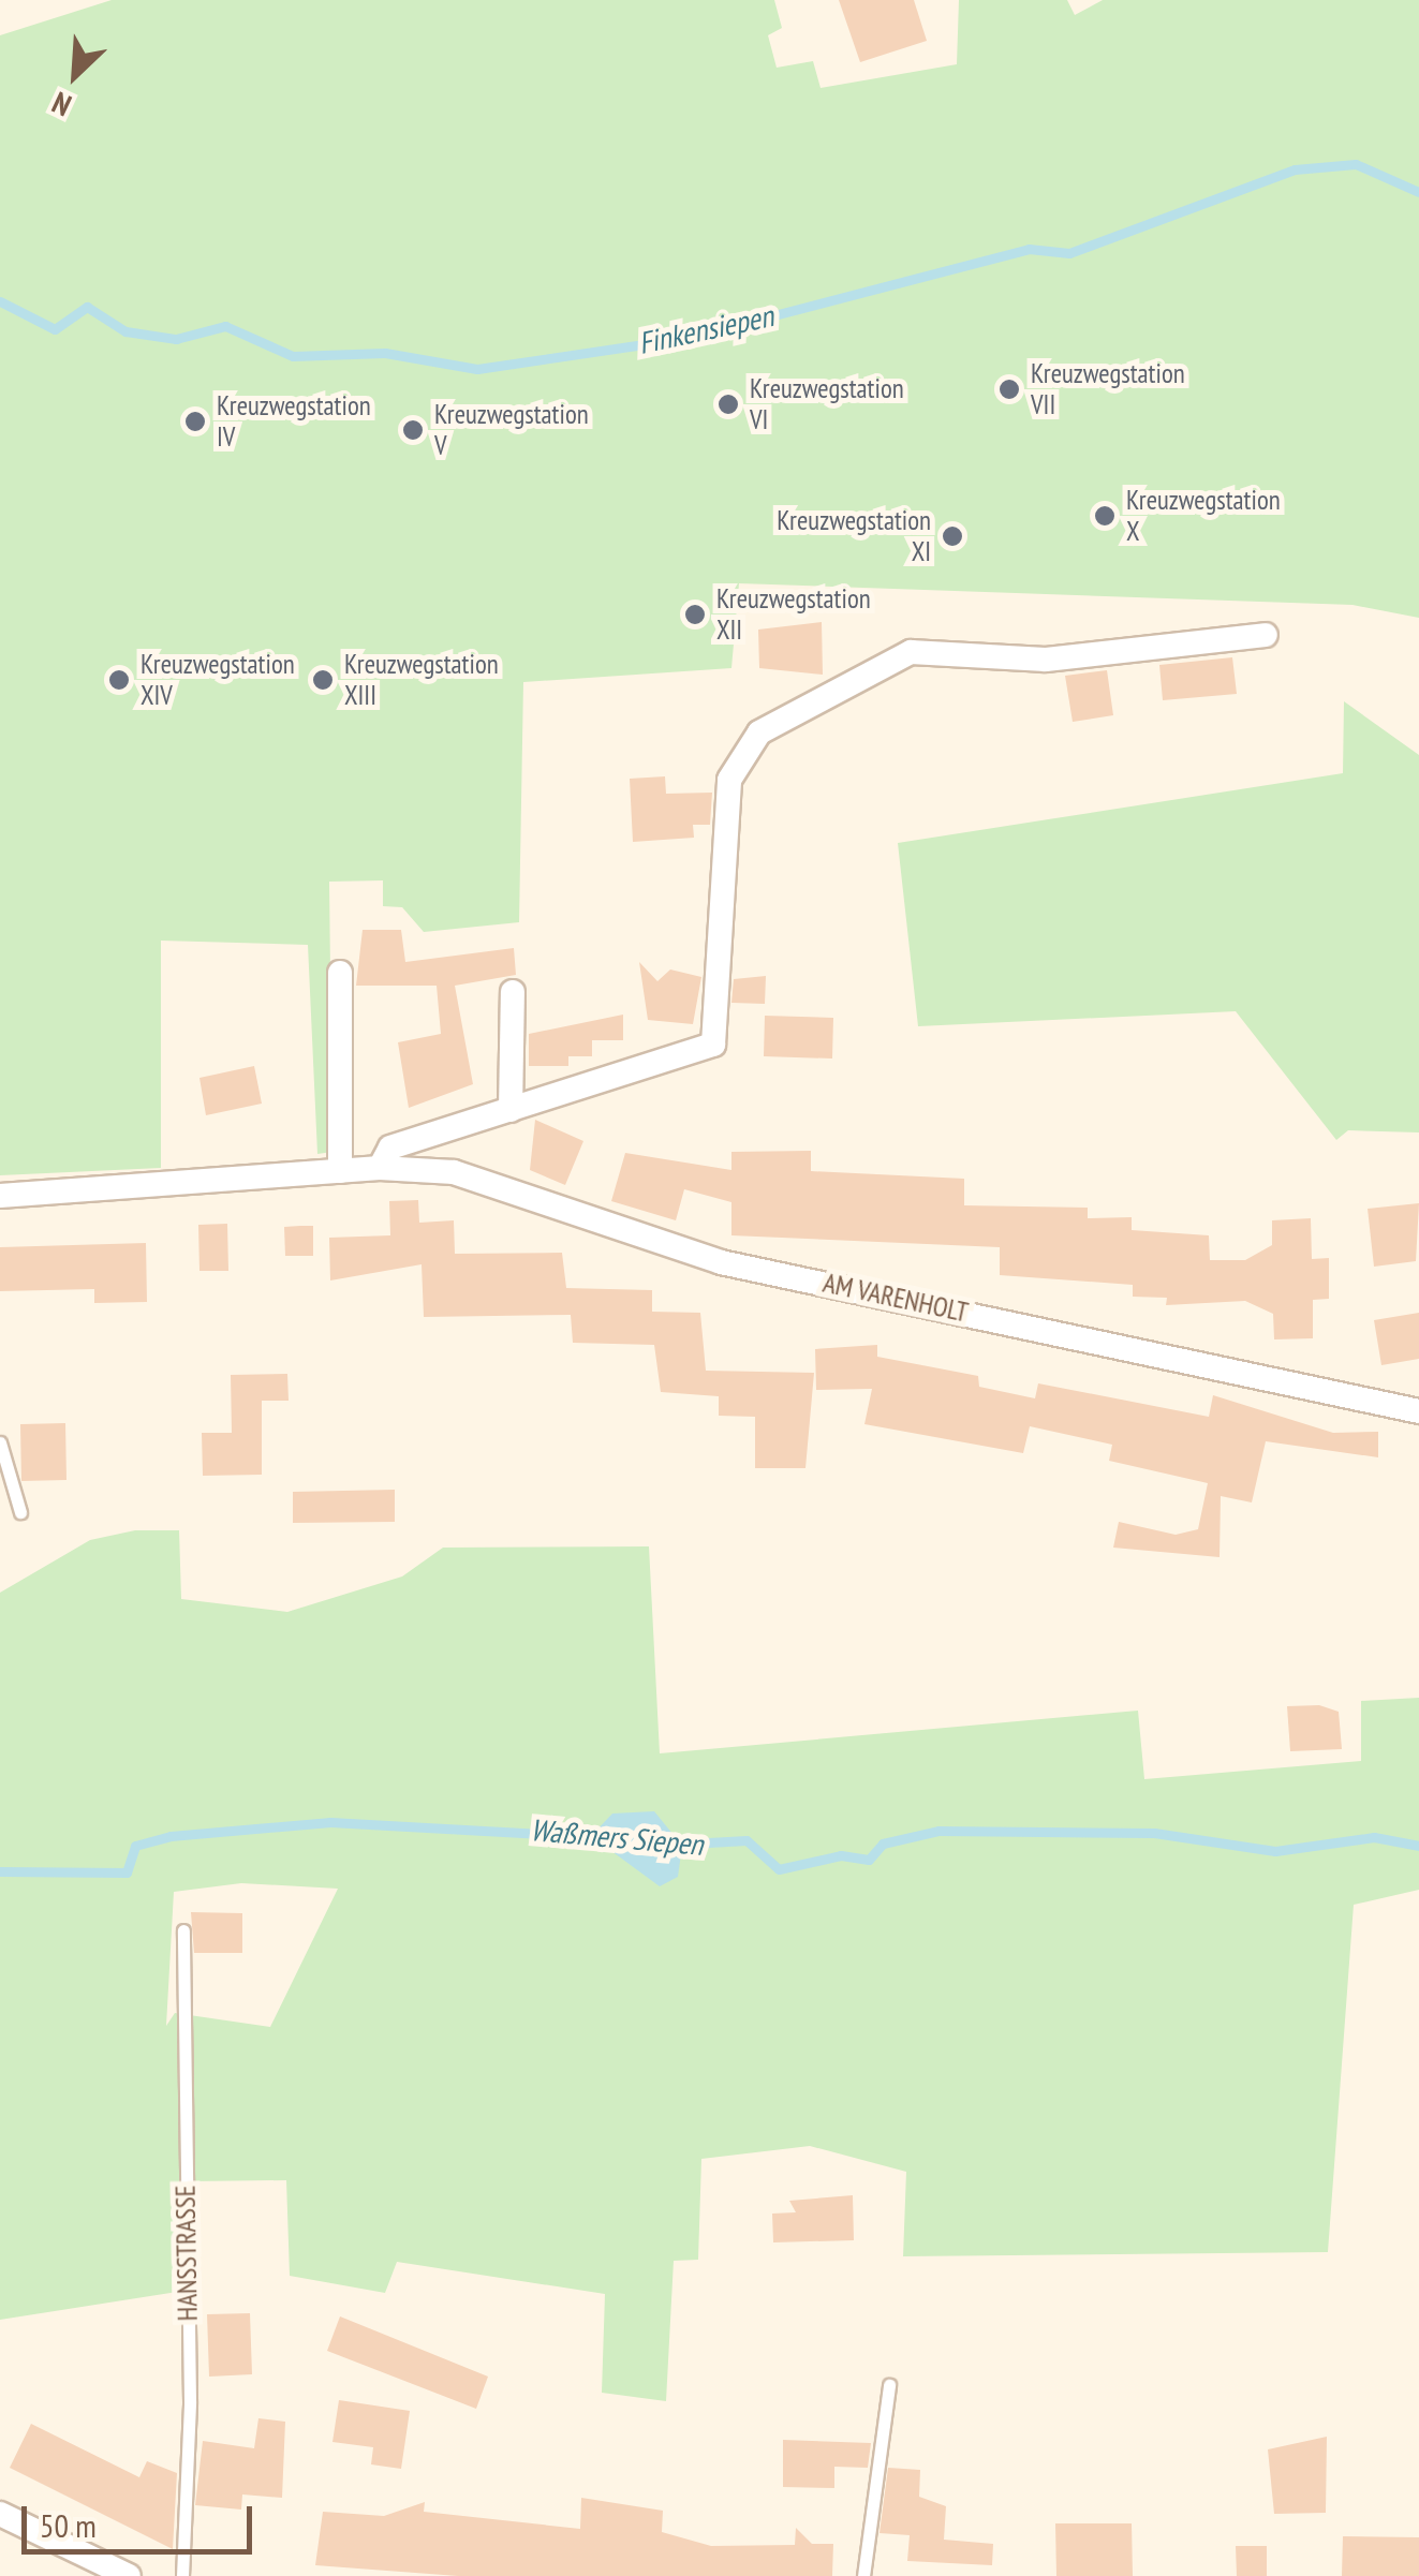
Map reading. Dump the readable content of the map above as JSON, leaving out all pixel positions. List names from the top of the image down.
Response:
{
  "streets": {
    "street": ["AM VARENHOLT"],
    "lane": ["HANSSTRASSE"]
  },
  "water": ["Finkensiepen", "Waßmers Siepen"],
  "places": [
    "Kreuzwegstation VII",
    "Kreuzwegstation VI",
    "Kreuzwegstation IV",
    "Kreuzwegstation V",
    "Kreuzwegstation X",
    "Kreuzwegstation XI",
    "Kreuzwegstation XII",
    "Kreuzwegstation XIV",
    "Kreuzwegstation XIII"
  ],
  "scale_bar": "50 m",
  "north": "bottom left"
}
